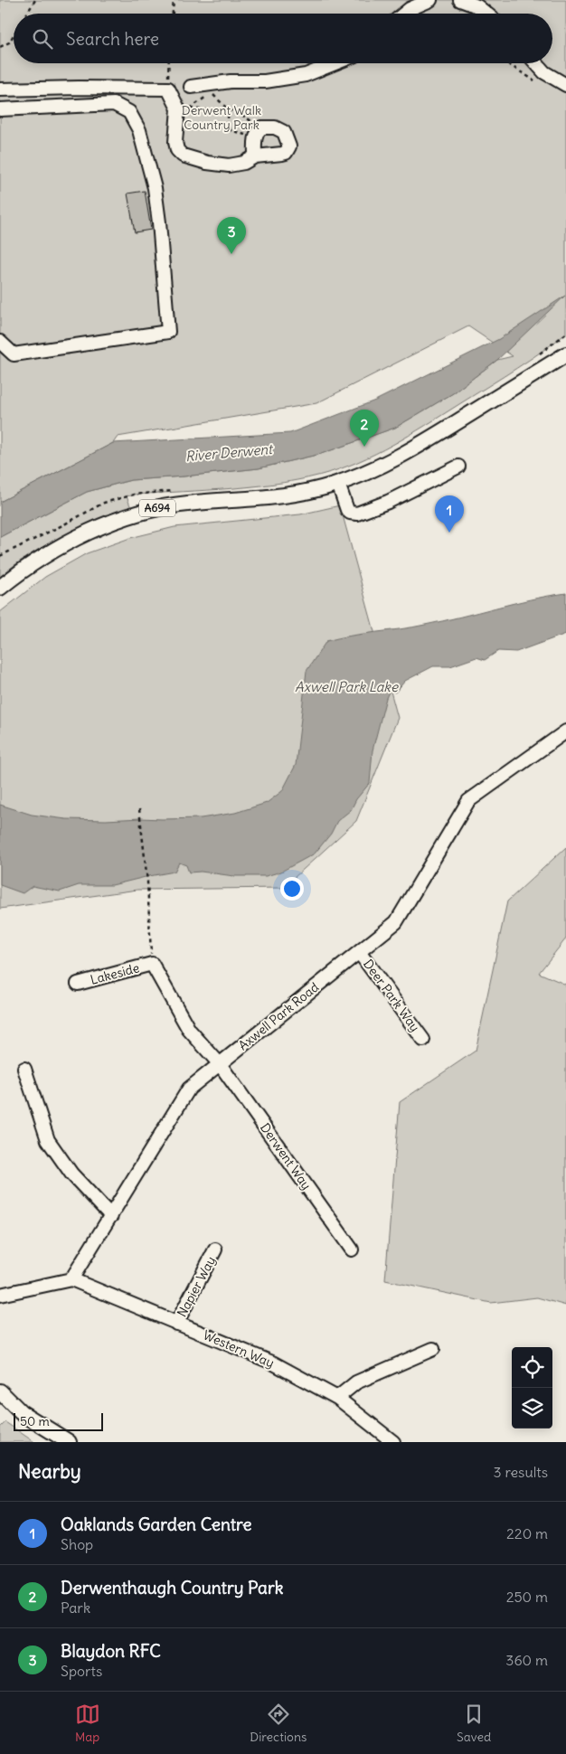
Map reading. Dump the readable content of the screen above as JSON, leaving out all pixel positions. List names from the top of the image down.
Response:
{
  "streets": {
    "main road": ["A694"],
    "street": [
      "Lakeside",
      "Deer Park Way",
      "Axwell Park Road",
      "Derwent Way",
      "Napier Way",
      "Western Way"
    ]
  },
  "crossings": [
    ["Lakeside", "Derwent Way"],
    ["Deer Park Way", "Axwell Park Road"],
    ["Axwell Park Road", "Derwent Way"],
    ["Axwell Park Road", "Western Way"],
    ["Napier Way", "Western Way"]
  ],
  "water": ["River Derwent", "Axwell Park Lake"],
  "parks": ["Derwent Walk Country Park"],
  "scale_bar": "50 m",
  "page": {
    "search": "Search here",
    "pins": ["3", "2", "1"],
    "scale": "50 m",
    "heading": ["Nearby", "3 results"],
    "list": [
      {
        "mark": "1",
        "name": "Oaklands Garden Centre",
        "note": "Shop",
        "value": "220 m"
      },
      {
        "mark": "2",
        "name": "Derwenthaugh Country Park",
        "note": "Park",
        "value": "250 m"
      },
      {
        "mark": "3",
        "name": "Blaydon RFC",
        "note": "Sports",
        "value": "360 m"
      }
    ],
    "nav": ["Map", "Directions", "Saved"]
  }
}
